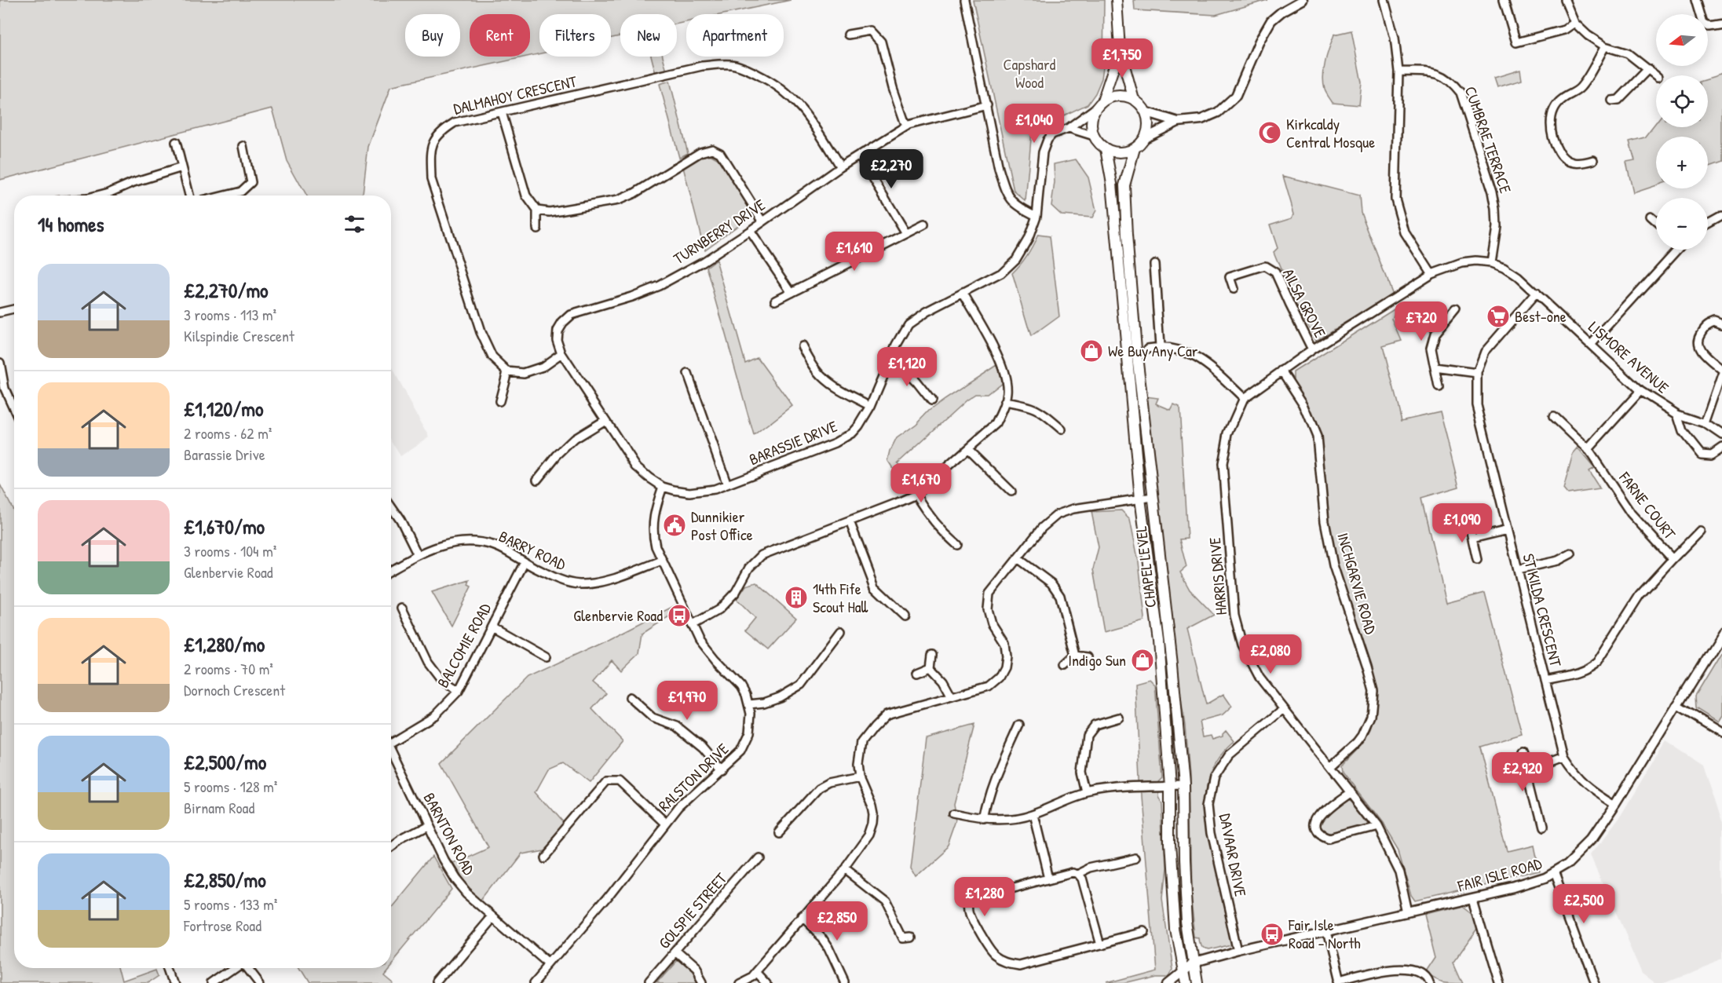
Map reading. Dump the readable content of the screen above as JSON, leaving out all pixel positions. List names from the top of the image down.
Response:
{
  "streets": {
    "main road": ["CHAPEL LEVEL"],
    "street": [
      "DALMAHOY CRESCENT",
      "CUMBRAE TERRACE",
      "TURNBERRY DRIVE",
      "AILSA GROVE",
      "LISMORE AVENUE",
      "BARASSIE DRIVE",
      "FARNE COURT",
      "BARRY ROAD",
      "HARRIS DRIVE",
      "INCHGARVIE ROAD",
      "ST KILDA CRESCENT",
      "BALCOMIE ROAD",
      "RALSTON DRIVE",
      "BARNTON ROAD",
      "DAVAAR DRIVE",
      "FAIR ISLE ROAD",
      "GOLSPIE STREET"
    ]
  },
  "crossings": [
    ["DALMAHOY CRESCENT", "TURNBERRY DRIVE"],
    ["CUMBRAE TERRACE", "LISMORE AVENUE"],
    ["TURNBERRY DRIVE", "BARASSIE DRIVE"],
    ["AILSA GROVE", "HARRIS DRIVE"],
    ["LISMORE AVENUE", "HARRIS DRIVE"],
    ["LISMORE AVENUE", "ST KILDA CRESCENT"],
    ["BARASSIE DRIVE", "CHAPEL LEVEL"],
    ["BARASSIE DRIVE", "RALSTON DRIVE"],
    ["FARNE COURT", "ST KILDA CRESCENT"],
    ["BARRY ROAD", "BALCOMIE ROAD"],
    ["BARRY ROAD", "RALSTON DRIVE"],
    ["CHAPEL LEVEL", "FAIR ISLE ROAD"],
    ["HARRIS DRIVE", "INCHGARVIE ROAD"],
    ["HARRIS DRIVE", "DAVAAR DRIVE"],
    ["HARRIS DRIVE", "FAIR ISLE ROAD"],
    ["ST KILDA CRESCENT", "FAIR ISLE ROAD"],
    ["RALSTON DRIVE", "BARNTON ROAD"],
    ["DAVAAR DRIVE", "FAIR ISLE ROAD"]
  ],
  "parks": ["Capshard Wood"],
  "places": {
    "mosque": ["Kirkcaldy Central Mosque"],
    "supermarket": ["Best-one"],
    "shop": ["We Buy Any Car", "Indigo Sun"],
    "public building": ["Dunnikier Post Office"],
    "building": ["14th Fife Scout Hall"],
    "bus stop": ["Glenbervie Road", "Fair Isle Road - North"]
  },
  "north": "left",
  "page": {
    "map_buttons": ["+", "−"],
    "chip": [
      "Buy",
      "Rent",
      "Filters",
      "New",
      "Apartment"
    ],
    "price": [
      "£1,750",
      "£1,040",
      "£2,270",
      "£1,610",
      "£720",
      "£1,120",
      "£1,670",
      "£1,090",
      "£2,080",
      "£1,970",
      "£2,920",
      "£1,280",
      "£2,500",
      "£2,850"
    ],
    "heading": "14 homes",
    "list": [
      {
        "name": "£2,270/mo",
        "note": "3 rooms · 113 m² · Kilspindie Crescent"
      },
      {
        "name": "£1,120/mo",
        "note": "2 rooms · 62 m² · Barassie Drive"
      },
      {
        "name": "£1,670/mo",
        "note": "3 rooms · 104 m² · Glenbervie Road"
      },
      {
        "name": "£1,280/mo",
        "note": "2 rooms · 70 m² · Dornoch Crescent"
      },
      {
        "name": "£2,500/mo",
        "note": "5 rooms · 128 m² · Birnam Road"
      },
      {
        "name": "£2,850/mo",
        "note": "5 rooms · 133 m² · Fortrose Road"
      }
    ]
  }
}
